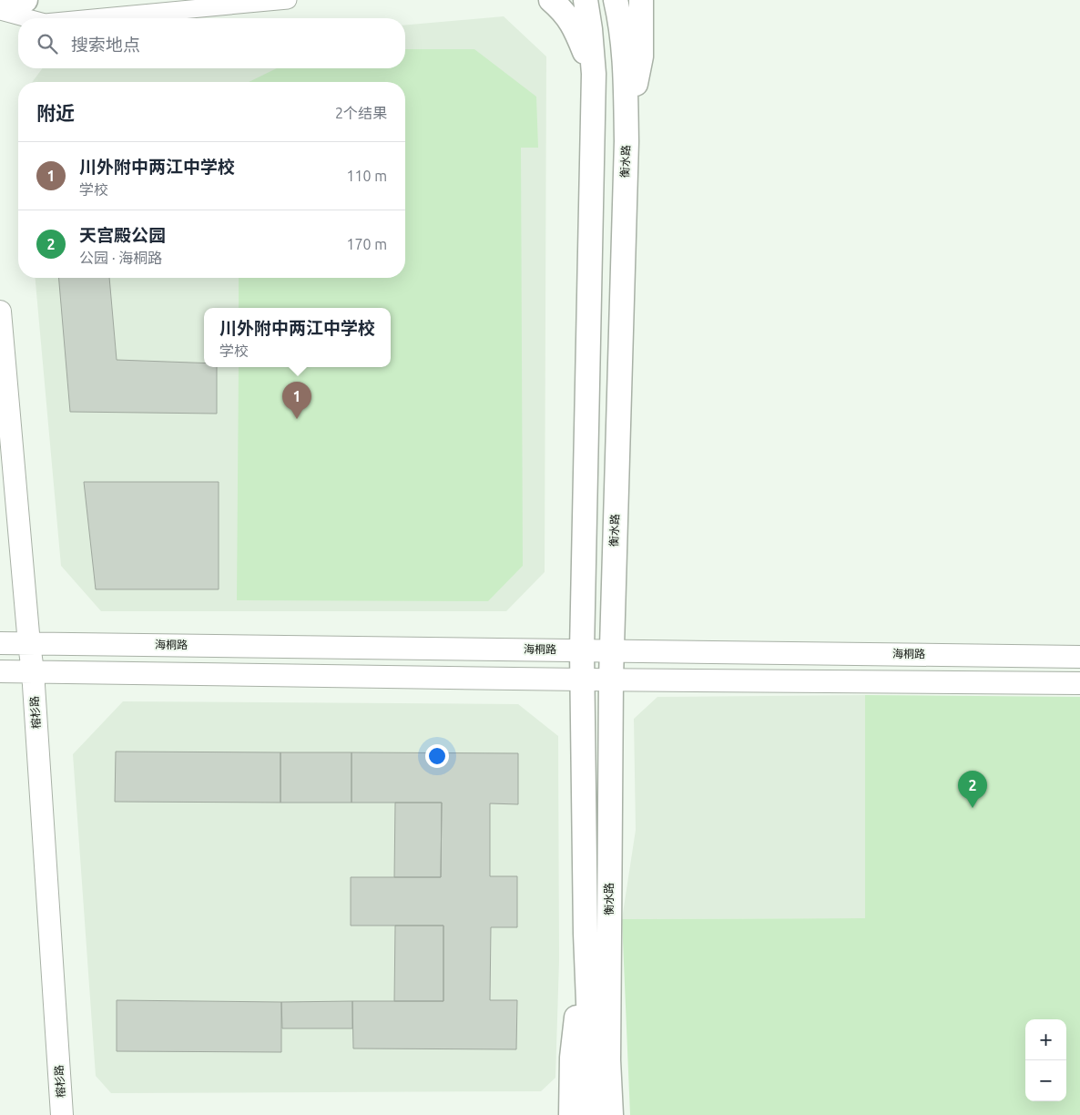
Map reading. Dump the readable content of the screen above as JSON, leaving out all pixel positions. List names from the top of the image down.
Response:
{
  "streets": {
    "main road": ["衡水路"],
    "street": ["海桐路", "榕杉路"]
  },
  "crossings": [
    ["衡水路", "海桐路"],
    ["海桐路", "榕杉路"]
  ],
  "page": {
    "search": "搜索地点",
    "heading": ["附近", "2个结果"],
    "list": [
      {
        "mark": "1",
        "name": "川外附中两江中学校",
        "note": "学校",
        "value": "110 m"
      },
      {
        "mark": "2",
        "name": "天宫殿公园",
        "note": "公园 · 海桐路",
        "value": "170 m"
      }
    ],
    "popup": ["川外附中两江中学校", "学校"],
    "pins": ["1", "2"],
    "map_buttons": ["+", "−"]
  }
}
